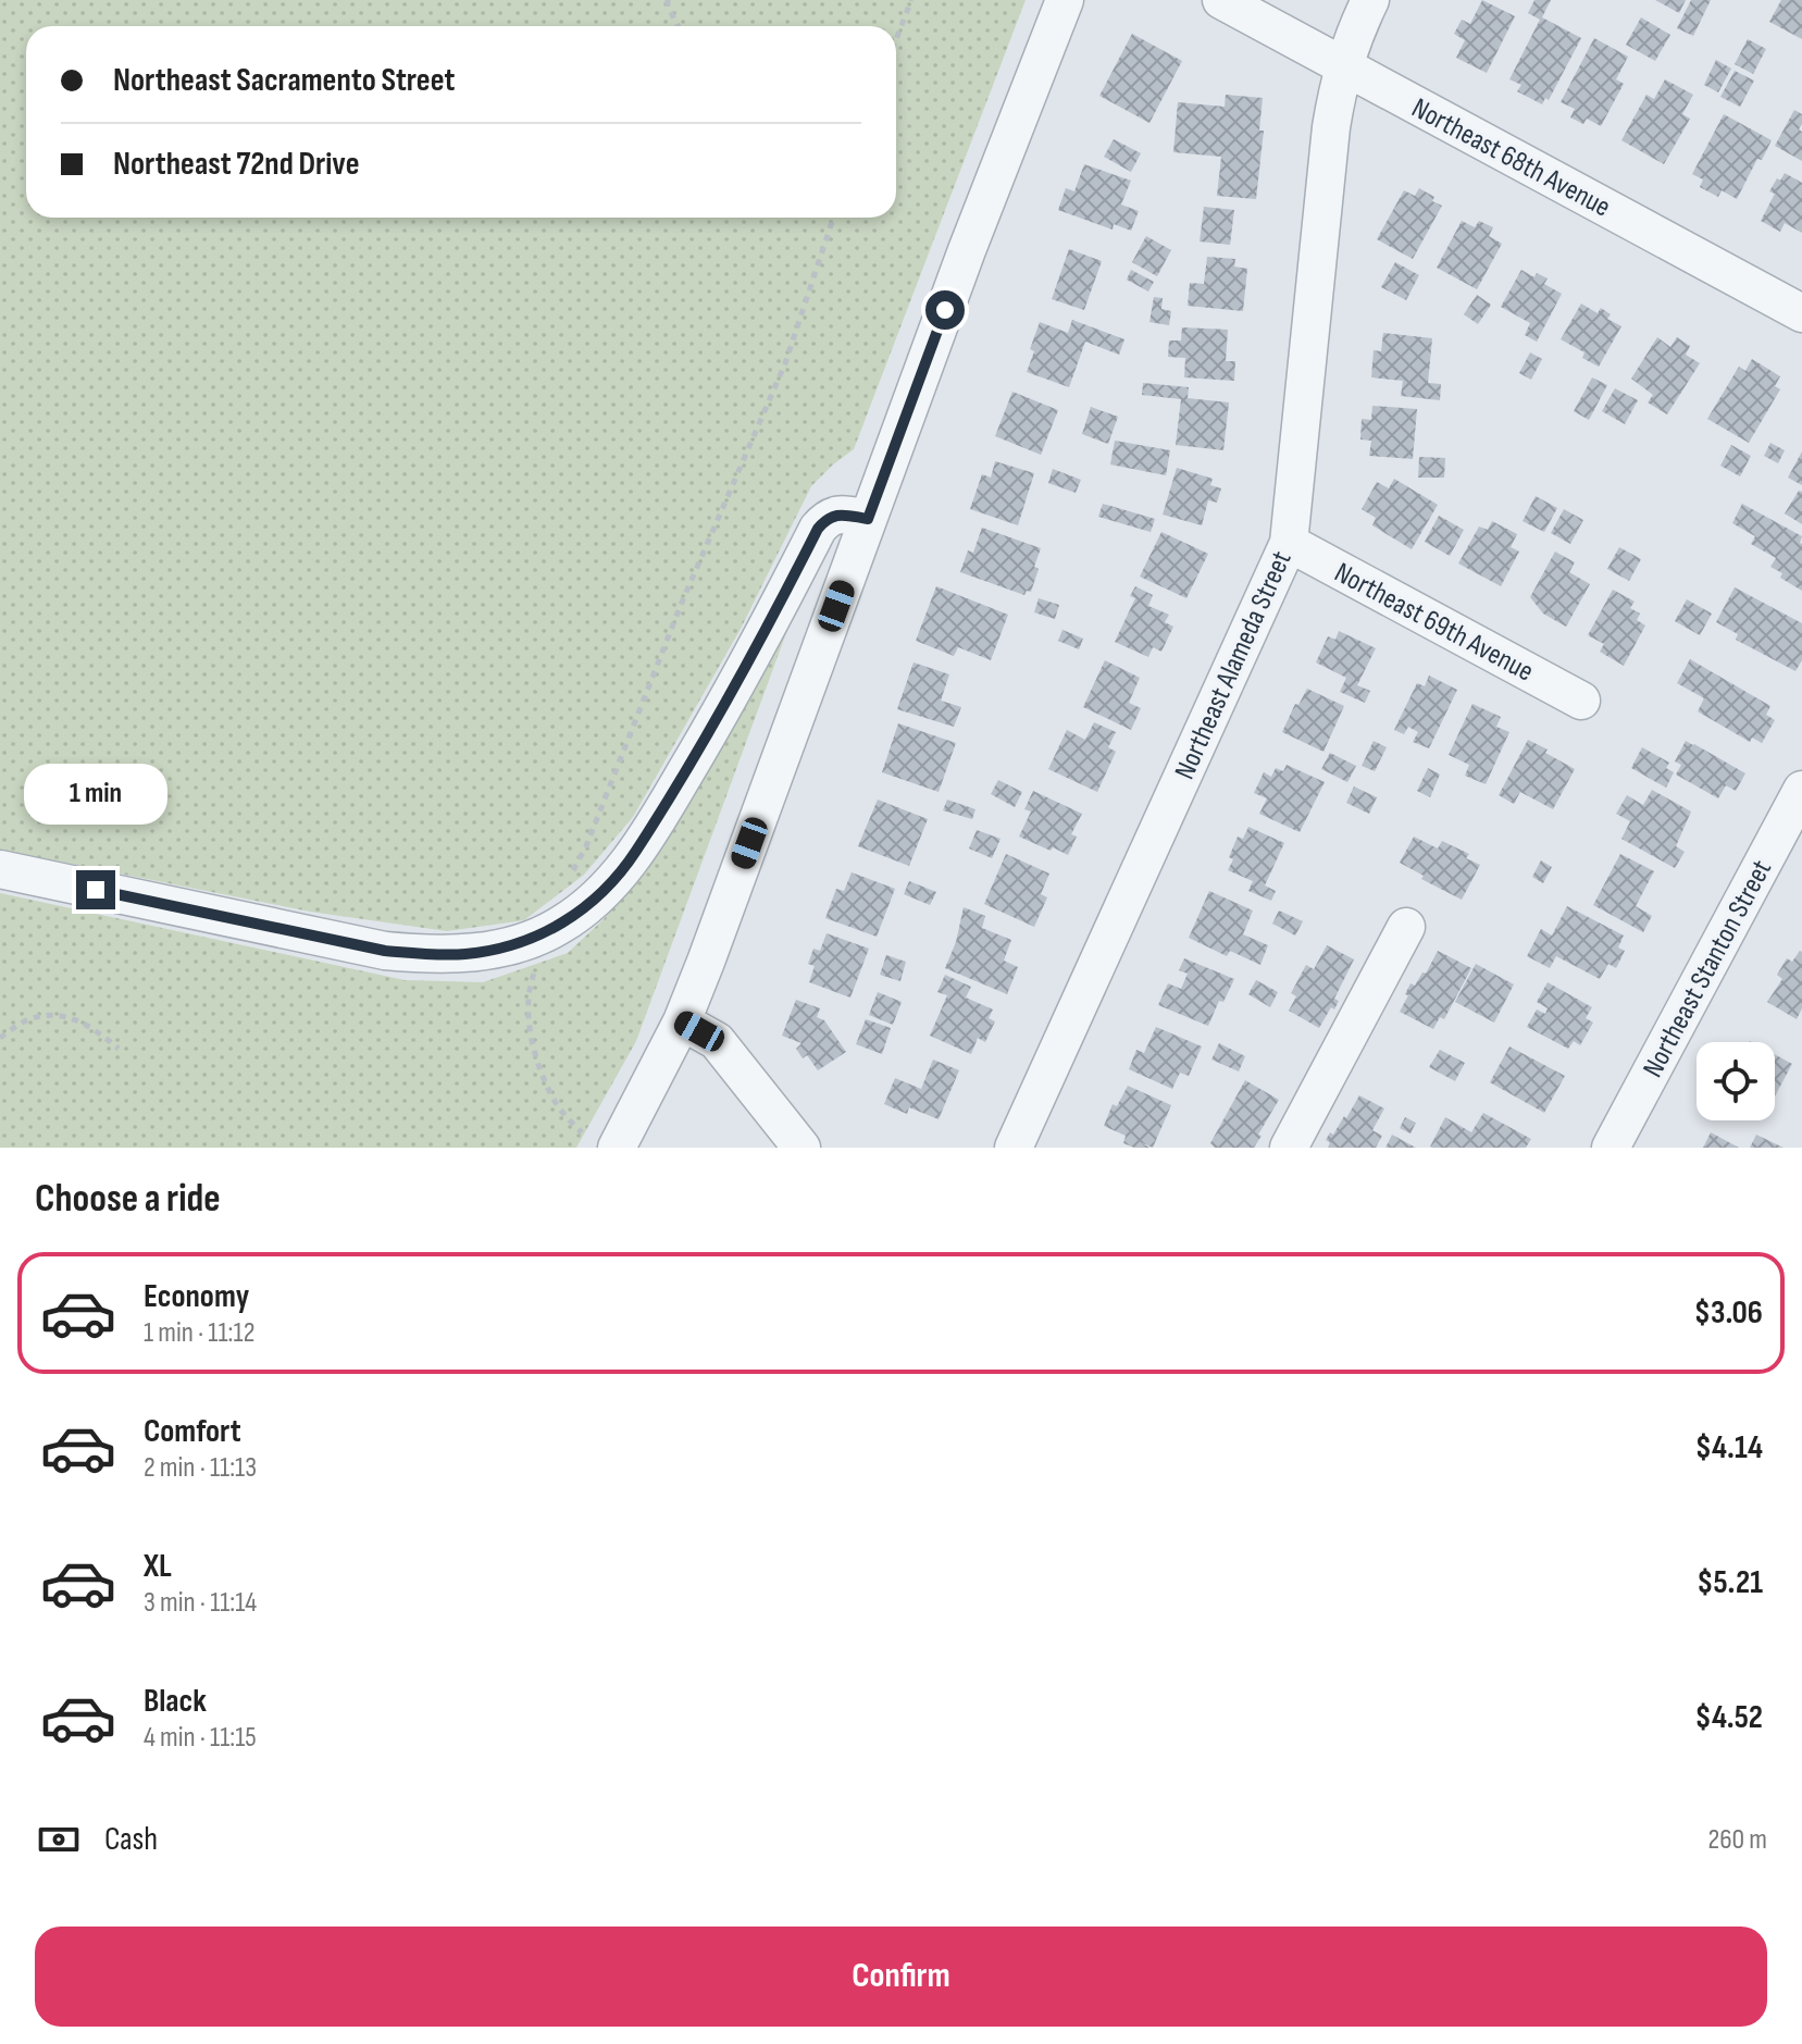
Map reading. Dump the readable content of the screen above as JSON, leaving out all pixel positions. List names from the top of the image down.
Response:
{
  "streets": {
    "street": [
      "Northeast 68th Avenue",
      "Northeast 69th Avenue",
      "Northeast Alameda Street",
      "Northeast Stanton Street"
    ]
  },
  "crossings": [
    ["Northeast 68th Avenue", "Northeast Alameda Street"],
    ["Northeast 69th Avenue", "Northeast Alameda Street"]
  ],
  "page": {
    "banner": ["Northeast Sacramento Street", "Northeast 72nd Drive"],
    "bubble": "1 min",
    "heading": "Choose a ride",
    "list": [
      {
        "name": "Economy",
        "note": "1 min · 11:12",
        "value": "$3.06"
      },
      {
        "name": "Comfort",
        "note": "2 min · 11:13",
        "value": "$4.14"
      },
      {
        "name": "XL",
        "note": "3 min · 11:14",
        "value": "$5.21"
      },
      {
        "name": "Black",
        "note": "4 min · 11:15",
        "value": "$4.52"
      }
    ],
    "pay": ["Cash", "260 m"],
    "buttons": "Confirm"
  }
}
